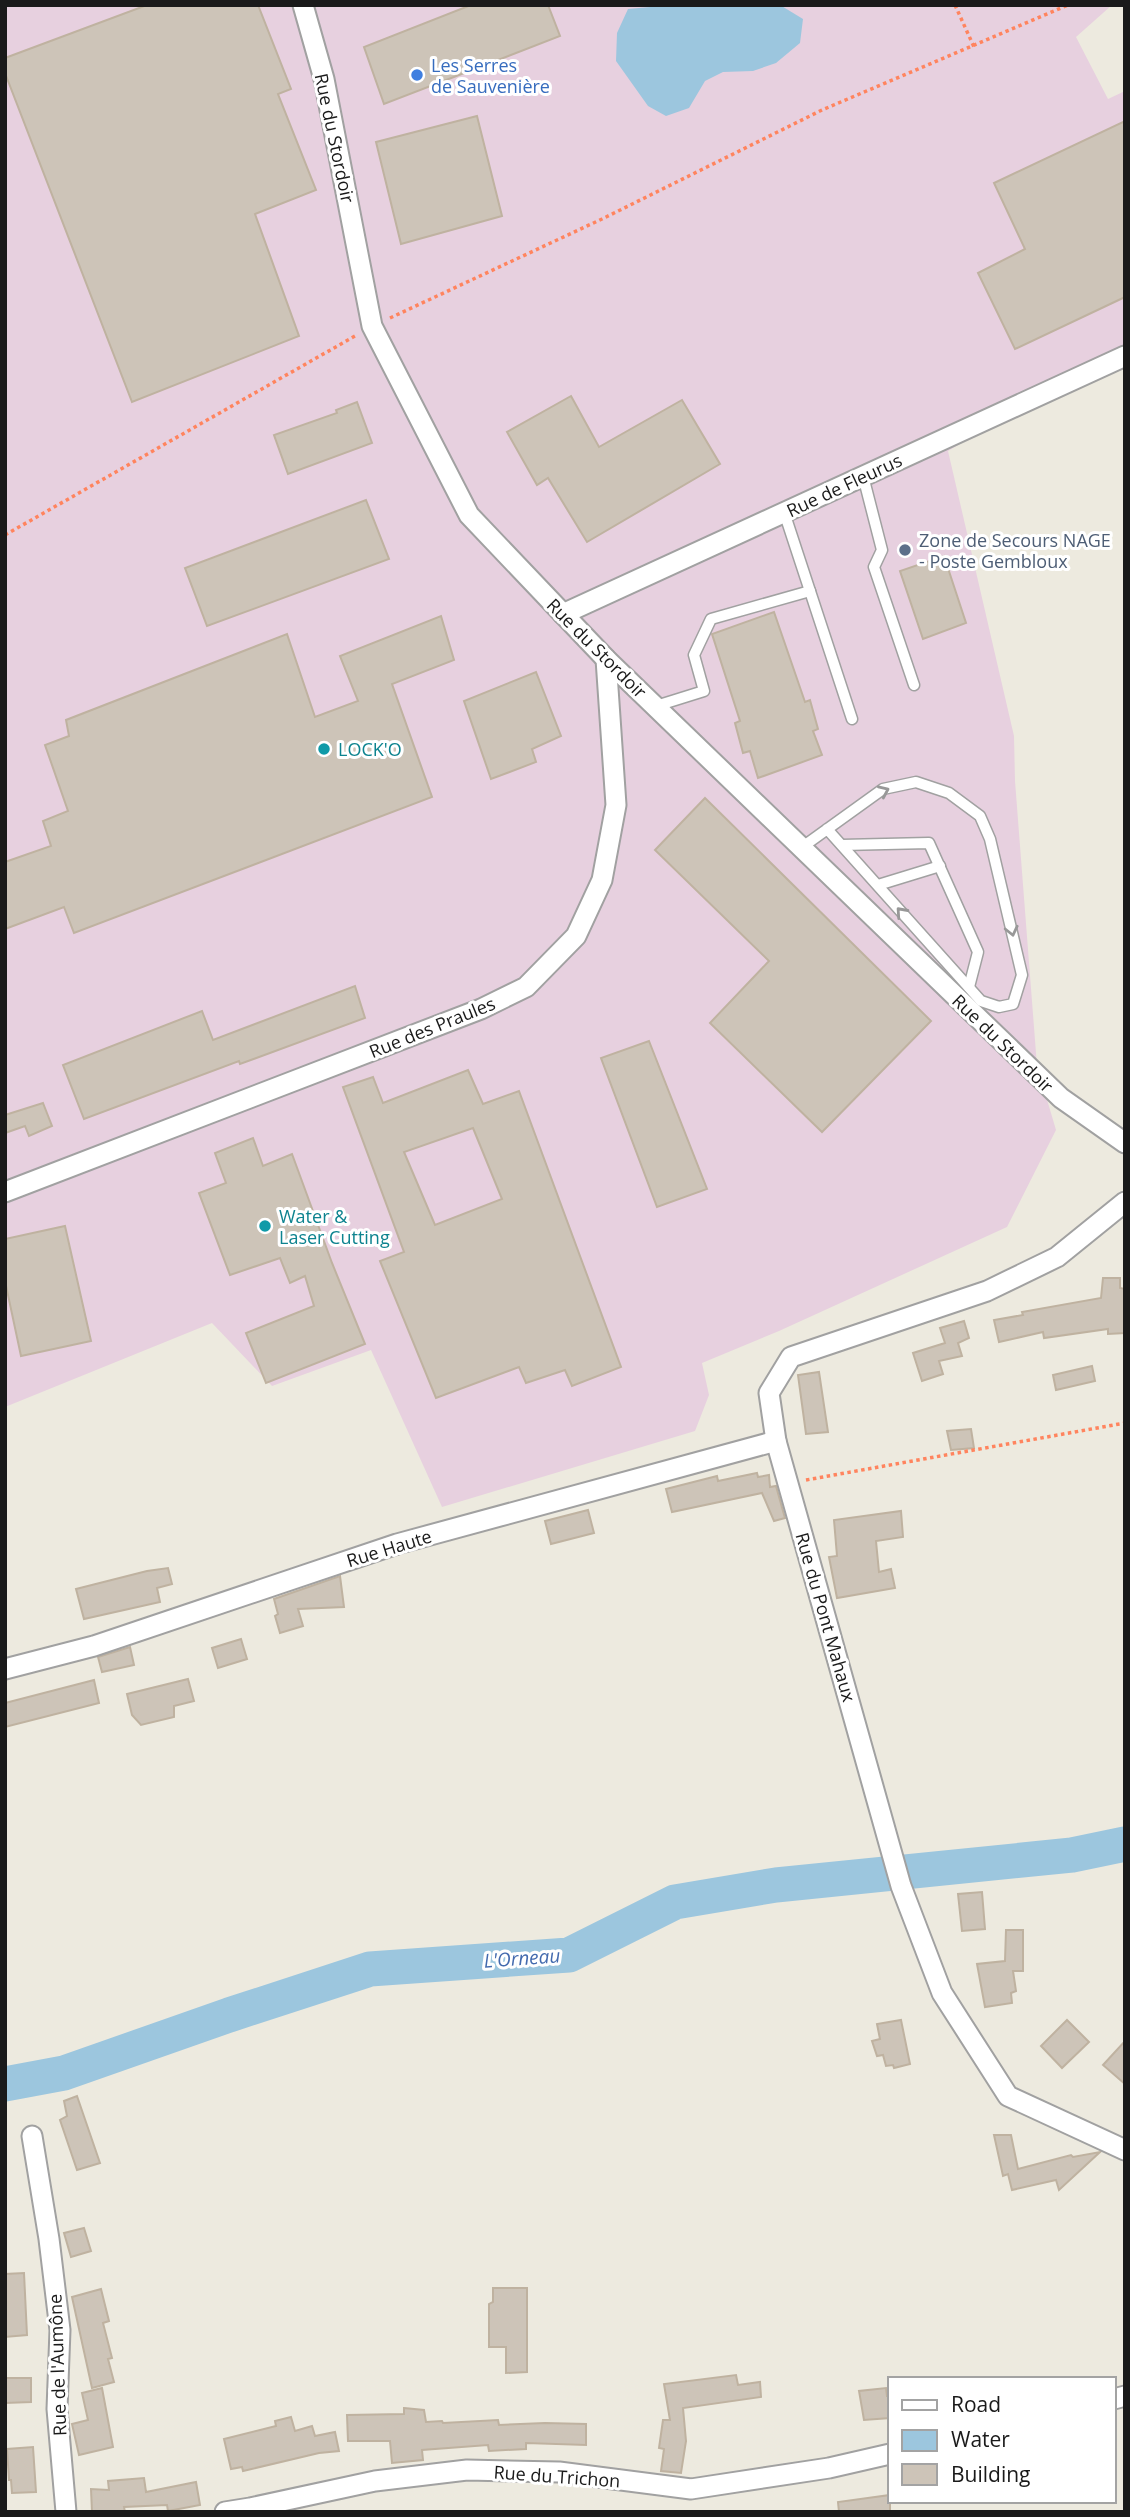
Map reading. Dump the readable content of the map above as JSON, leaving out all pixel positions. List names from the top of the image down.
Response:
{
  "streets": {
    "street": [
      "Rue du Stordoir",
      "Rue de Fleurus",
      "Rue des Praules",
      "Rue Haute",
      "Rue du Pont Mahaux",
      "Rue de l'Aumône",
      "Rue du Trichon"
    ]
  },
  "crossings": [
    ["Rue du Stordoir", "Rue de Fleurus"],
    ["Rue du Stordoir", "Rue des Praules"],
    ["Rue Haute", "Rue du Pont Mahaux"]
  ],
  "water": ["L'Orneau"],
  "places": [
    "Les Serres de Sauvenière",
    "Zone de Secours NAGE - Poste Gembloux",
    "LOCK'O",
    "Water & Laser Cutting"
  ],
  "legend": ["Road", "Water", "Building"]
}
